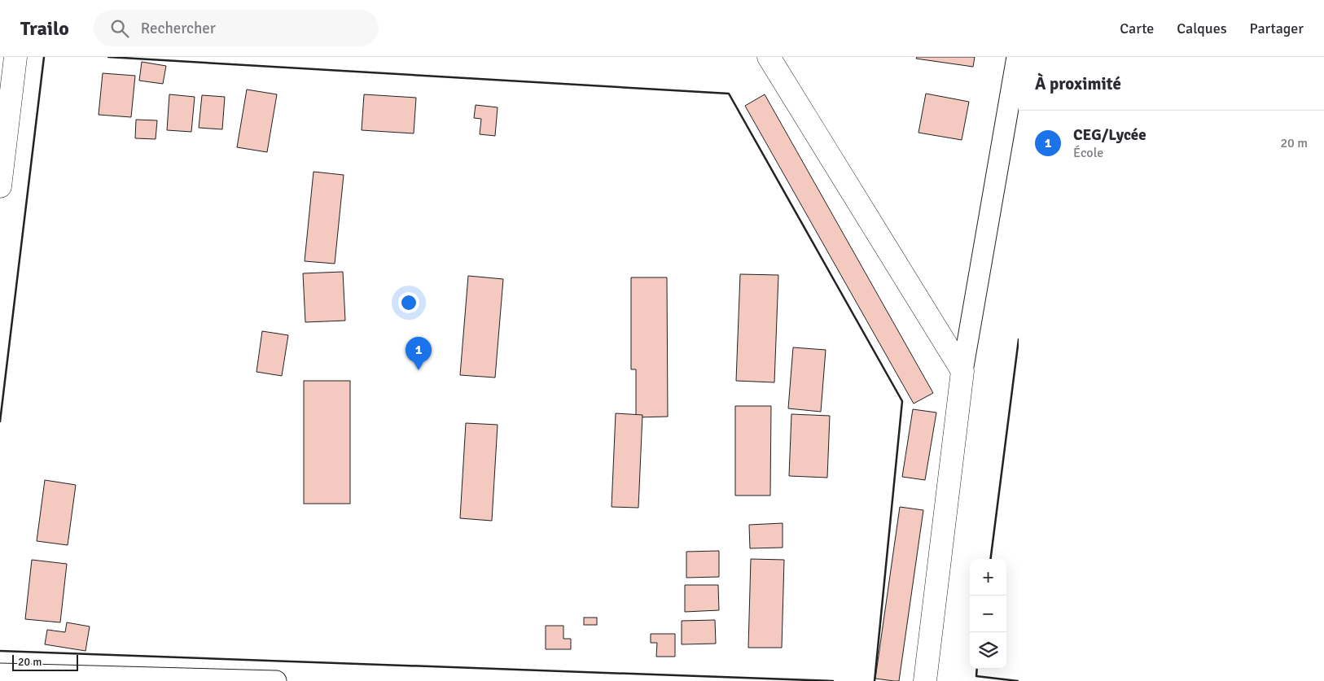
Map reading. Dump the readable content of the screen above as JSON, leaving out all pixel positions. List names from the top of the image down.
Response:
{
  "scale_bar": "20 m",
  "page": {
    "header": "Trailo",
    "search": "Rechercher",
    "nav": ["Carte", "Calques", "Partager"],
    "heading": "À proximité",
    "list": [
      {
        "mark": "1",
        "name": "CEG/Lycée",
        "note": "École",
        "value": "20 m"
      }
    ],
    "pins": "1",
    "map_buttons": ["+", "−"],
    "scale": "20 m"
  }
}
